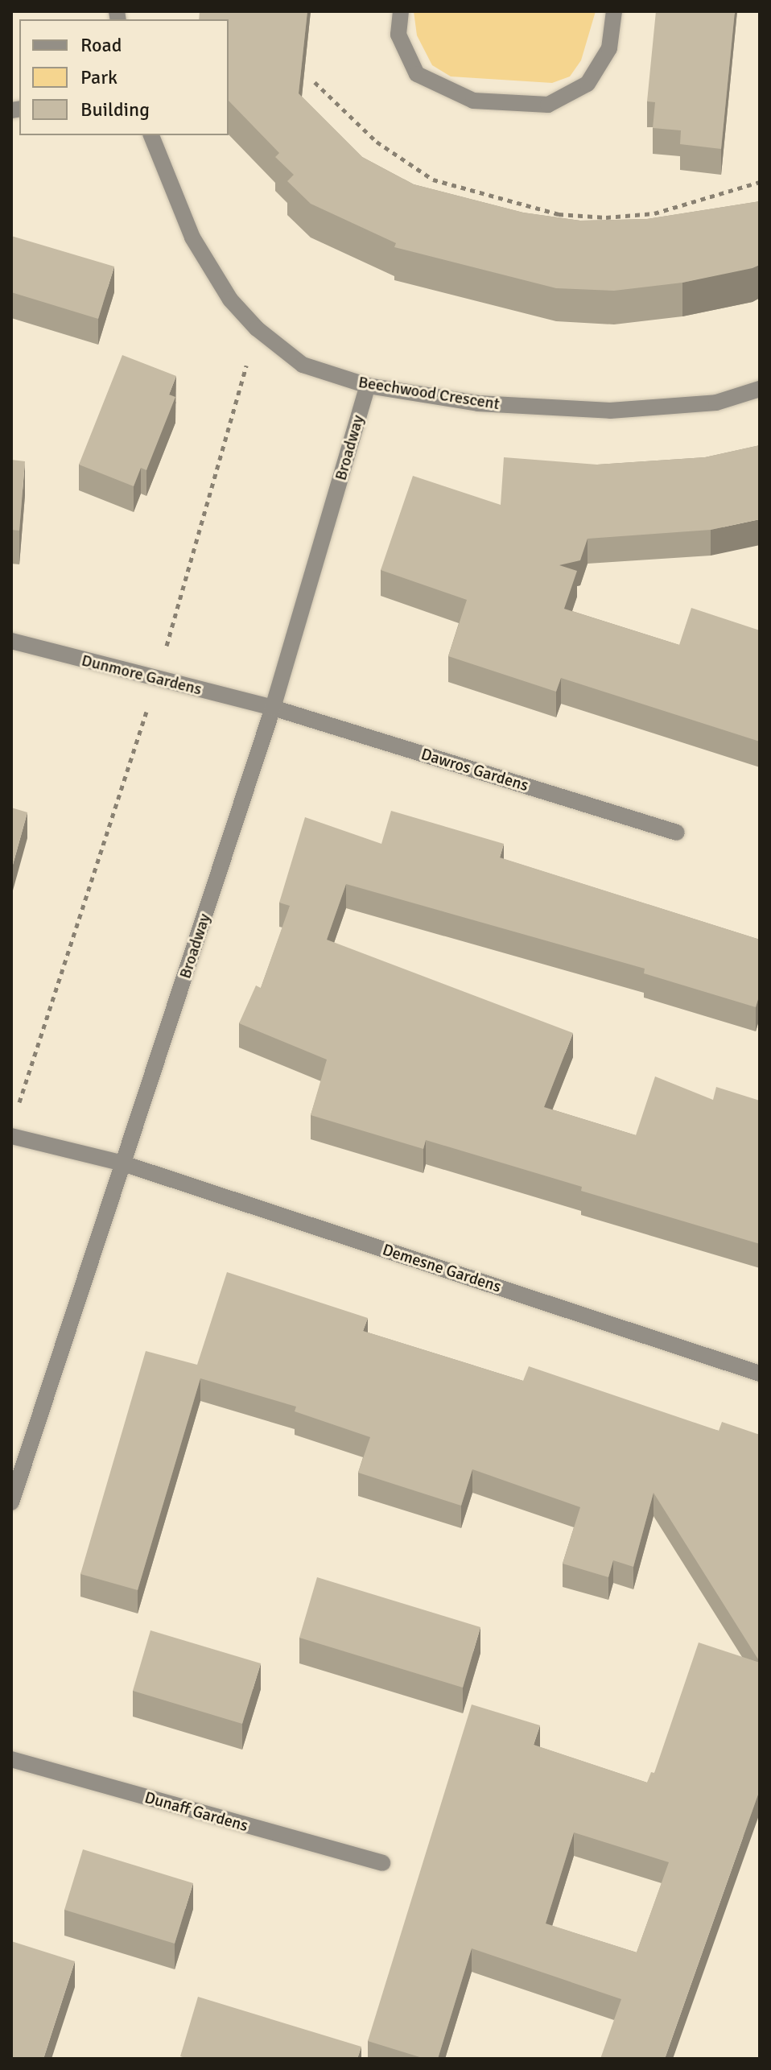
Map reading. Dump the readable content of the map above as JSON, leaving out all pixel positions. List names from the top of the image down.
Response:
{
  "streets": {
    "street": [
      "Beechwood Crescent",
      "Broadway",
      "Dunmore Gardens",
      "Dawros Gardens",
      "Demesne Gardens",
      "Dunaff Gardens"
    ]
  },
  "crossings": [
    ["Beechwood Crescent", "Broadway"],
    ["Broadway", "Dunmore Gardens"],
    ["Broadway", "Dawros Gardens"],
    ["Broadway", "Demesne Gardens"],
    ["Dunmore Gardens", "Dawros Gardens"]
  ],
  "legend": ["Road", "Park", "Building"]
}
